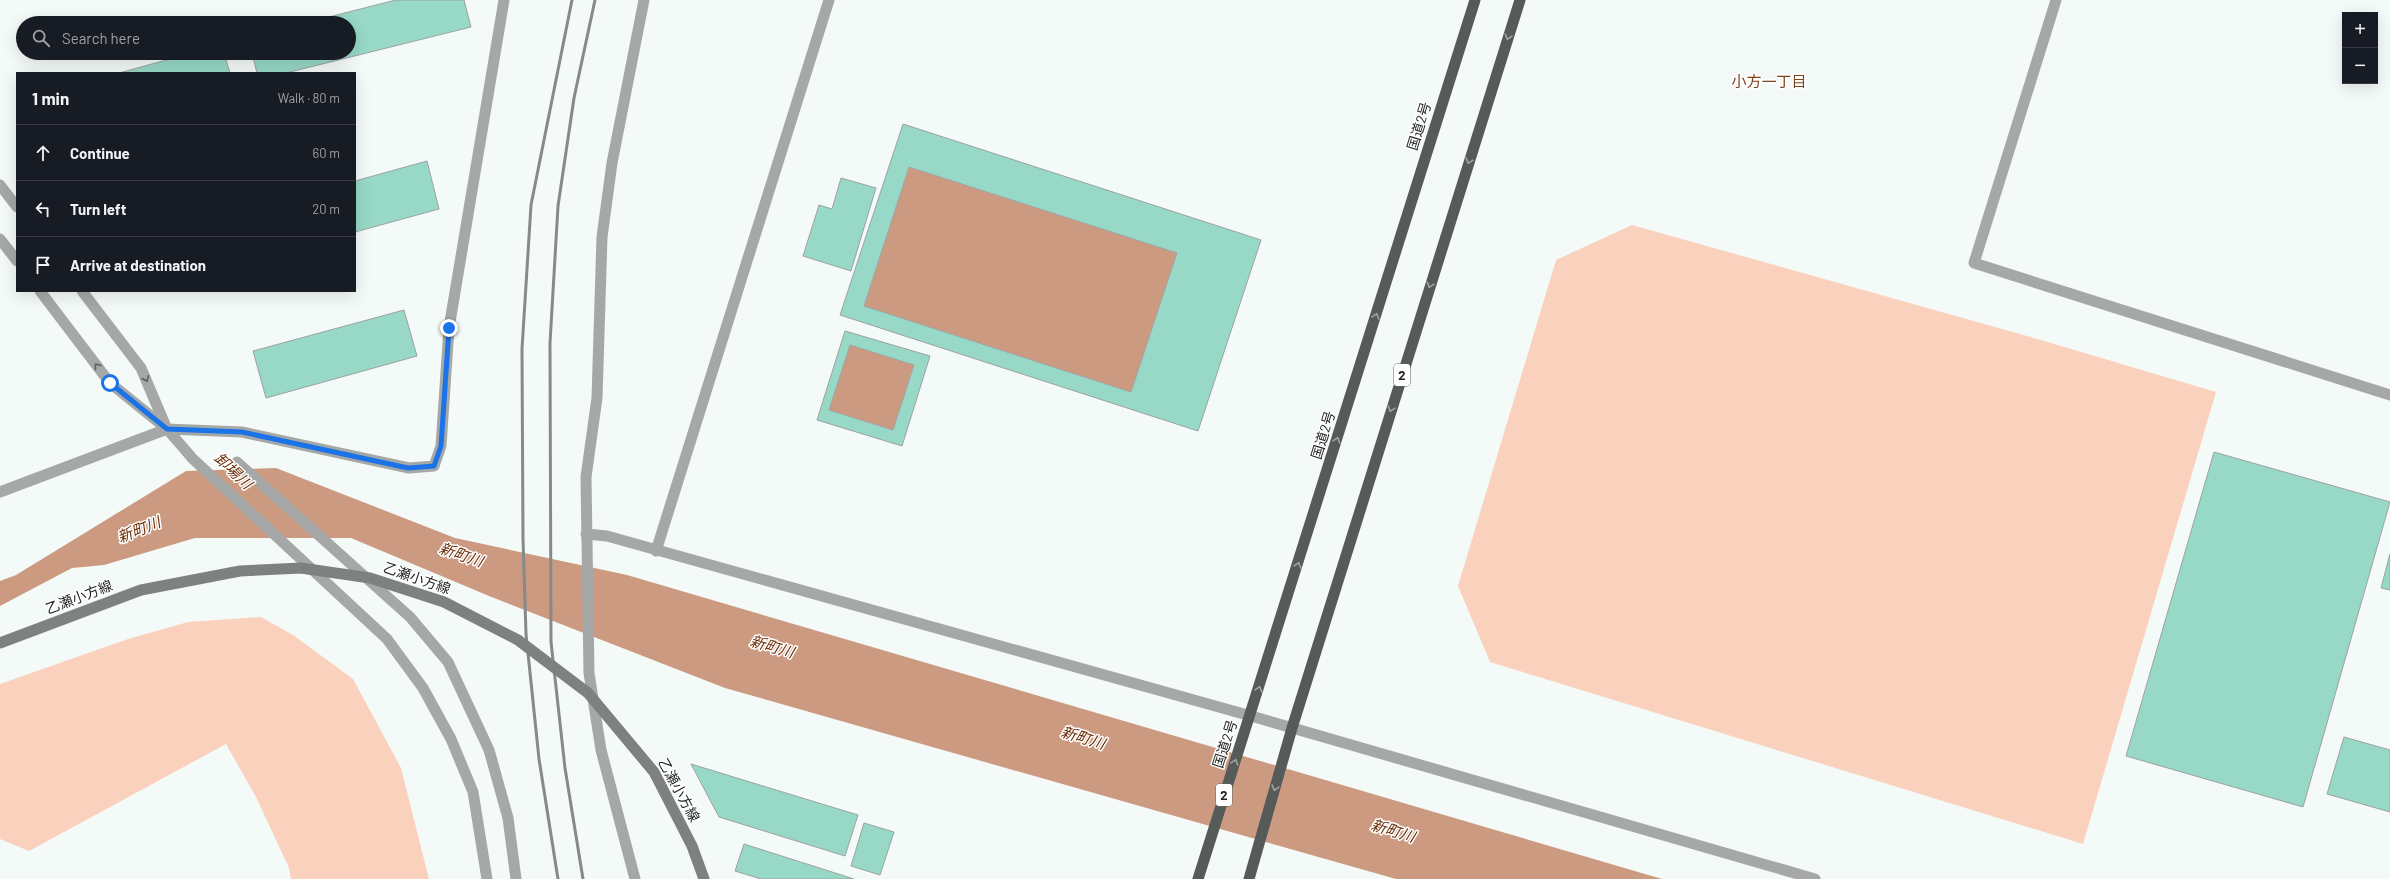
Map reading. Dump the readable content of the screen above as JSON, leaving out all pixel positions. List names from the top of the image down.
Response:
{
  "streets": {
    "highway": ["国道2号", "2"],
    "main road": ["乙瀬小方線"]
  },
  "districts": ["小方一丁目"],
  "water": ["卸場川", "新町川"],
  "page": {
    "map_buttons": ["+", "−"],
    "search": "Search here",
    "heading": ["1 min", "Walk · 80 m"],
    "list": [
      ["Continue", "60 m"],
      ["Turn left", "20 m"],
      "Arrive at destination"
    ]
  }
}
